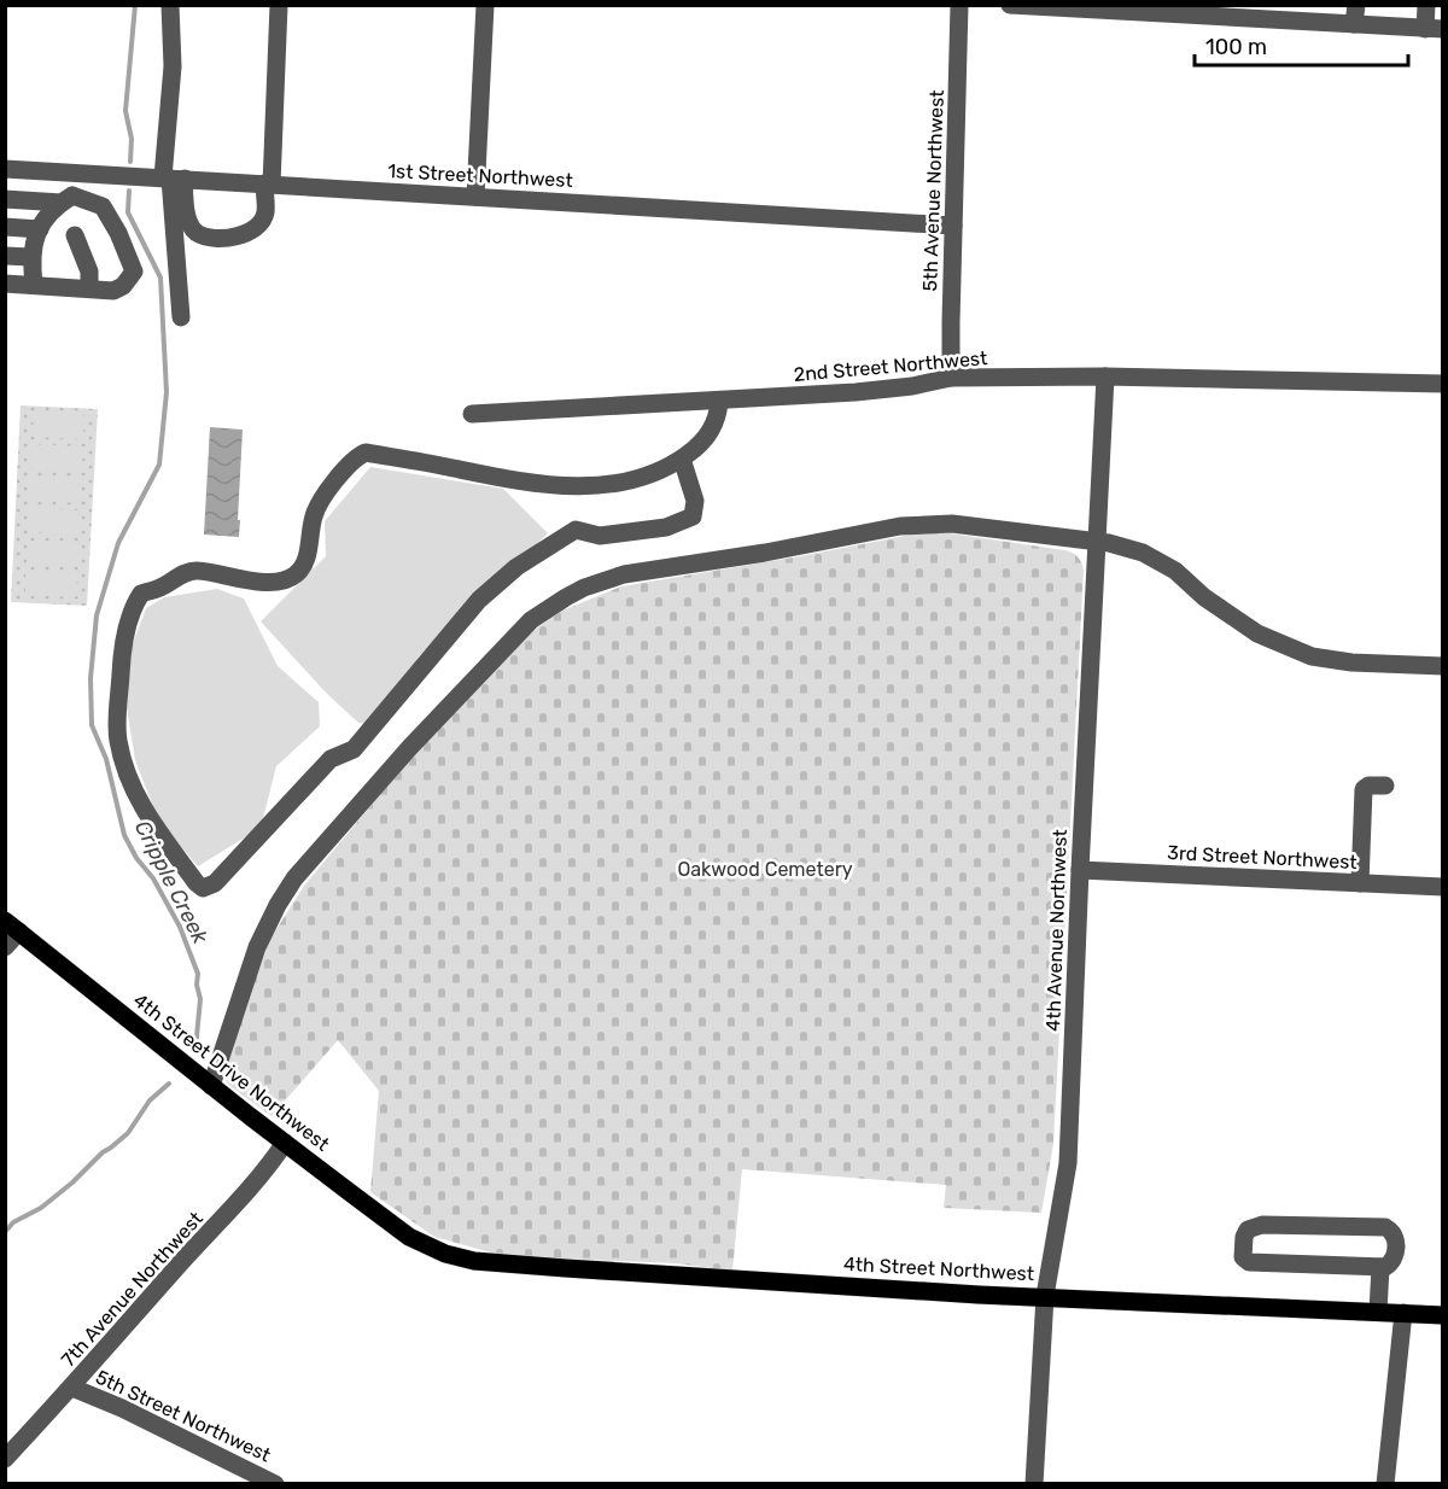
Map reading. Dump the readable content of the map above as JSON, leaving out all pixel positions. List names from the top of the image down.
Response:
{
  "streets": {
    "main road": ["4th Street Drive Northwest", "4th Street Northwest"],
    "street": [
      "1st Street Northwest",
      "5th Avenue Northwest",
      "2nd Street Northwest",
      "3rd Street Northwest",
      "4th Avenue Northwest",
      "7th Avenue Northwest",
      "5th Street Northwest"
    ]
  },
  "crossings": [
    ["1st Street Northwest", "5th Avenue Northwest"],
    ["5th Avenue Northwest", "2nd Street Northwest"],
    ["2nd Street Northwest", "4th Avenue Northwest"],
    ["3rd Street Northwest", "4th Avenue Northwest"],
    ["4th Avenue Northwest", "4th Street Northwest"],
    ["4th Street Drive Northwest", "4th Street Northwest"],
    ["4th Street Drive Northwest", "7th Avenue Northwest"],
    ["7th Avenue Northwest", "5th Street Northwest"]
  ],
  "water": ["Cripple Creek"],
  "parks": ["Oakwood Cemetery"],
  "scale_bar": "100 m"
}
